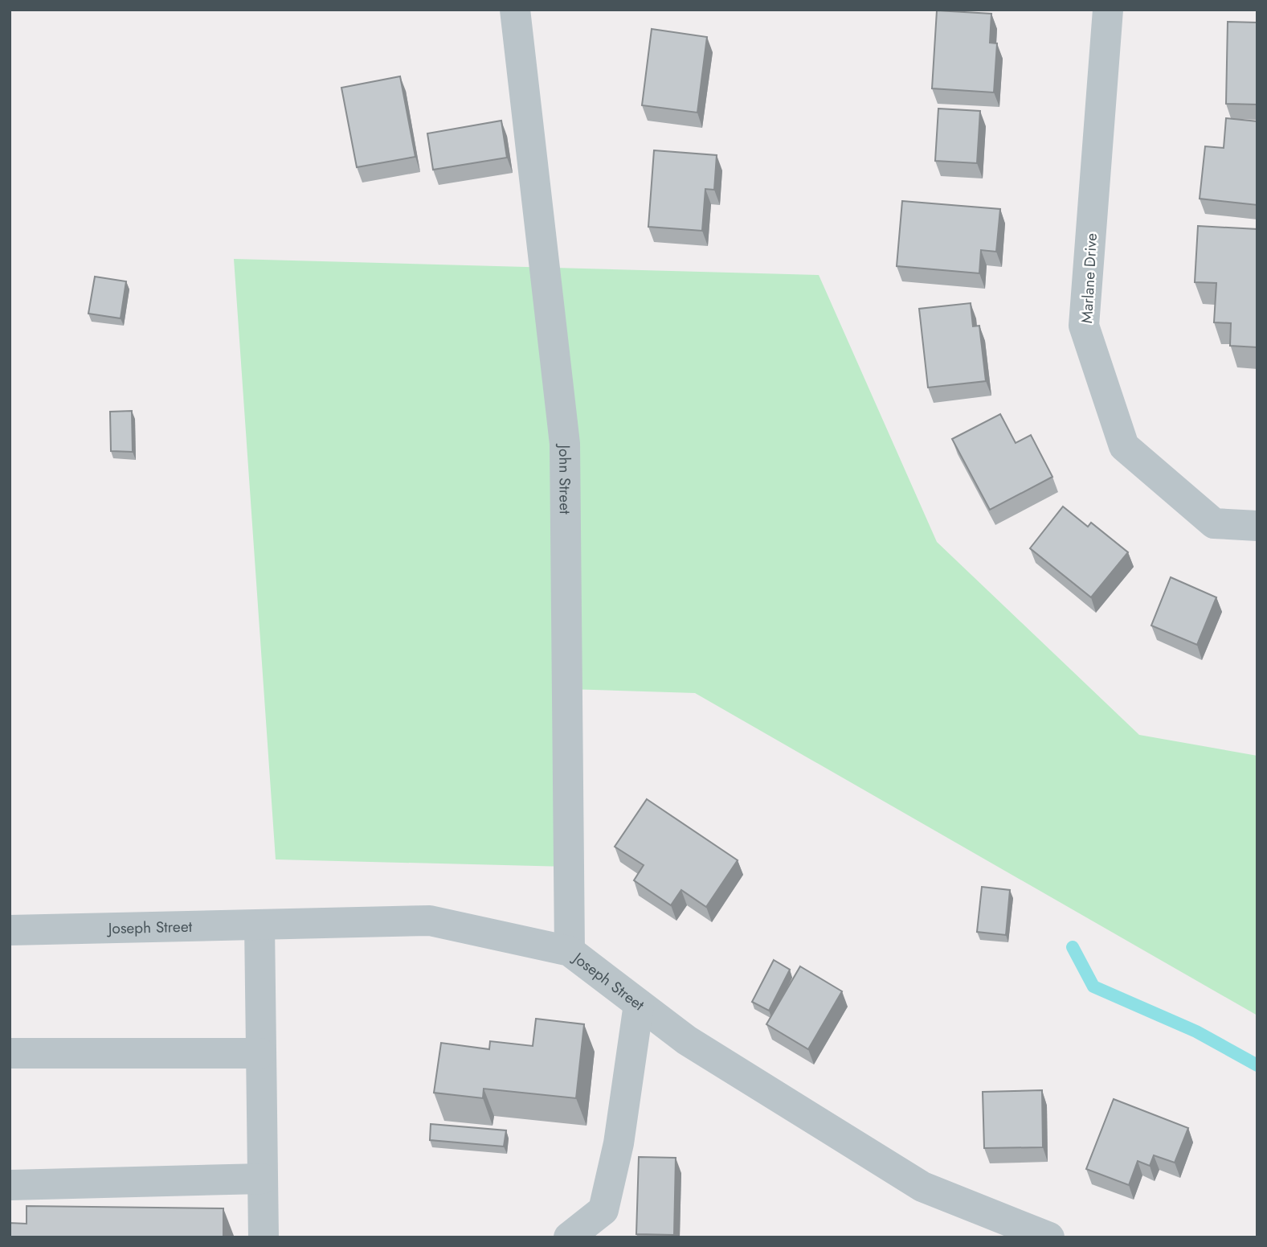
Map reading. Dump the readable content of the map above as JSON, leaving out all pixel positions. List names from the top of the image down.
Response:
{
  "streets": {
    "street": ["Marlane Drive", "John Street", "Joseph Street"]
  },
  "crossings": [
    ["John Street", "Joseph Street"]
  ]
}
